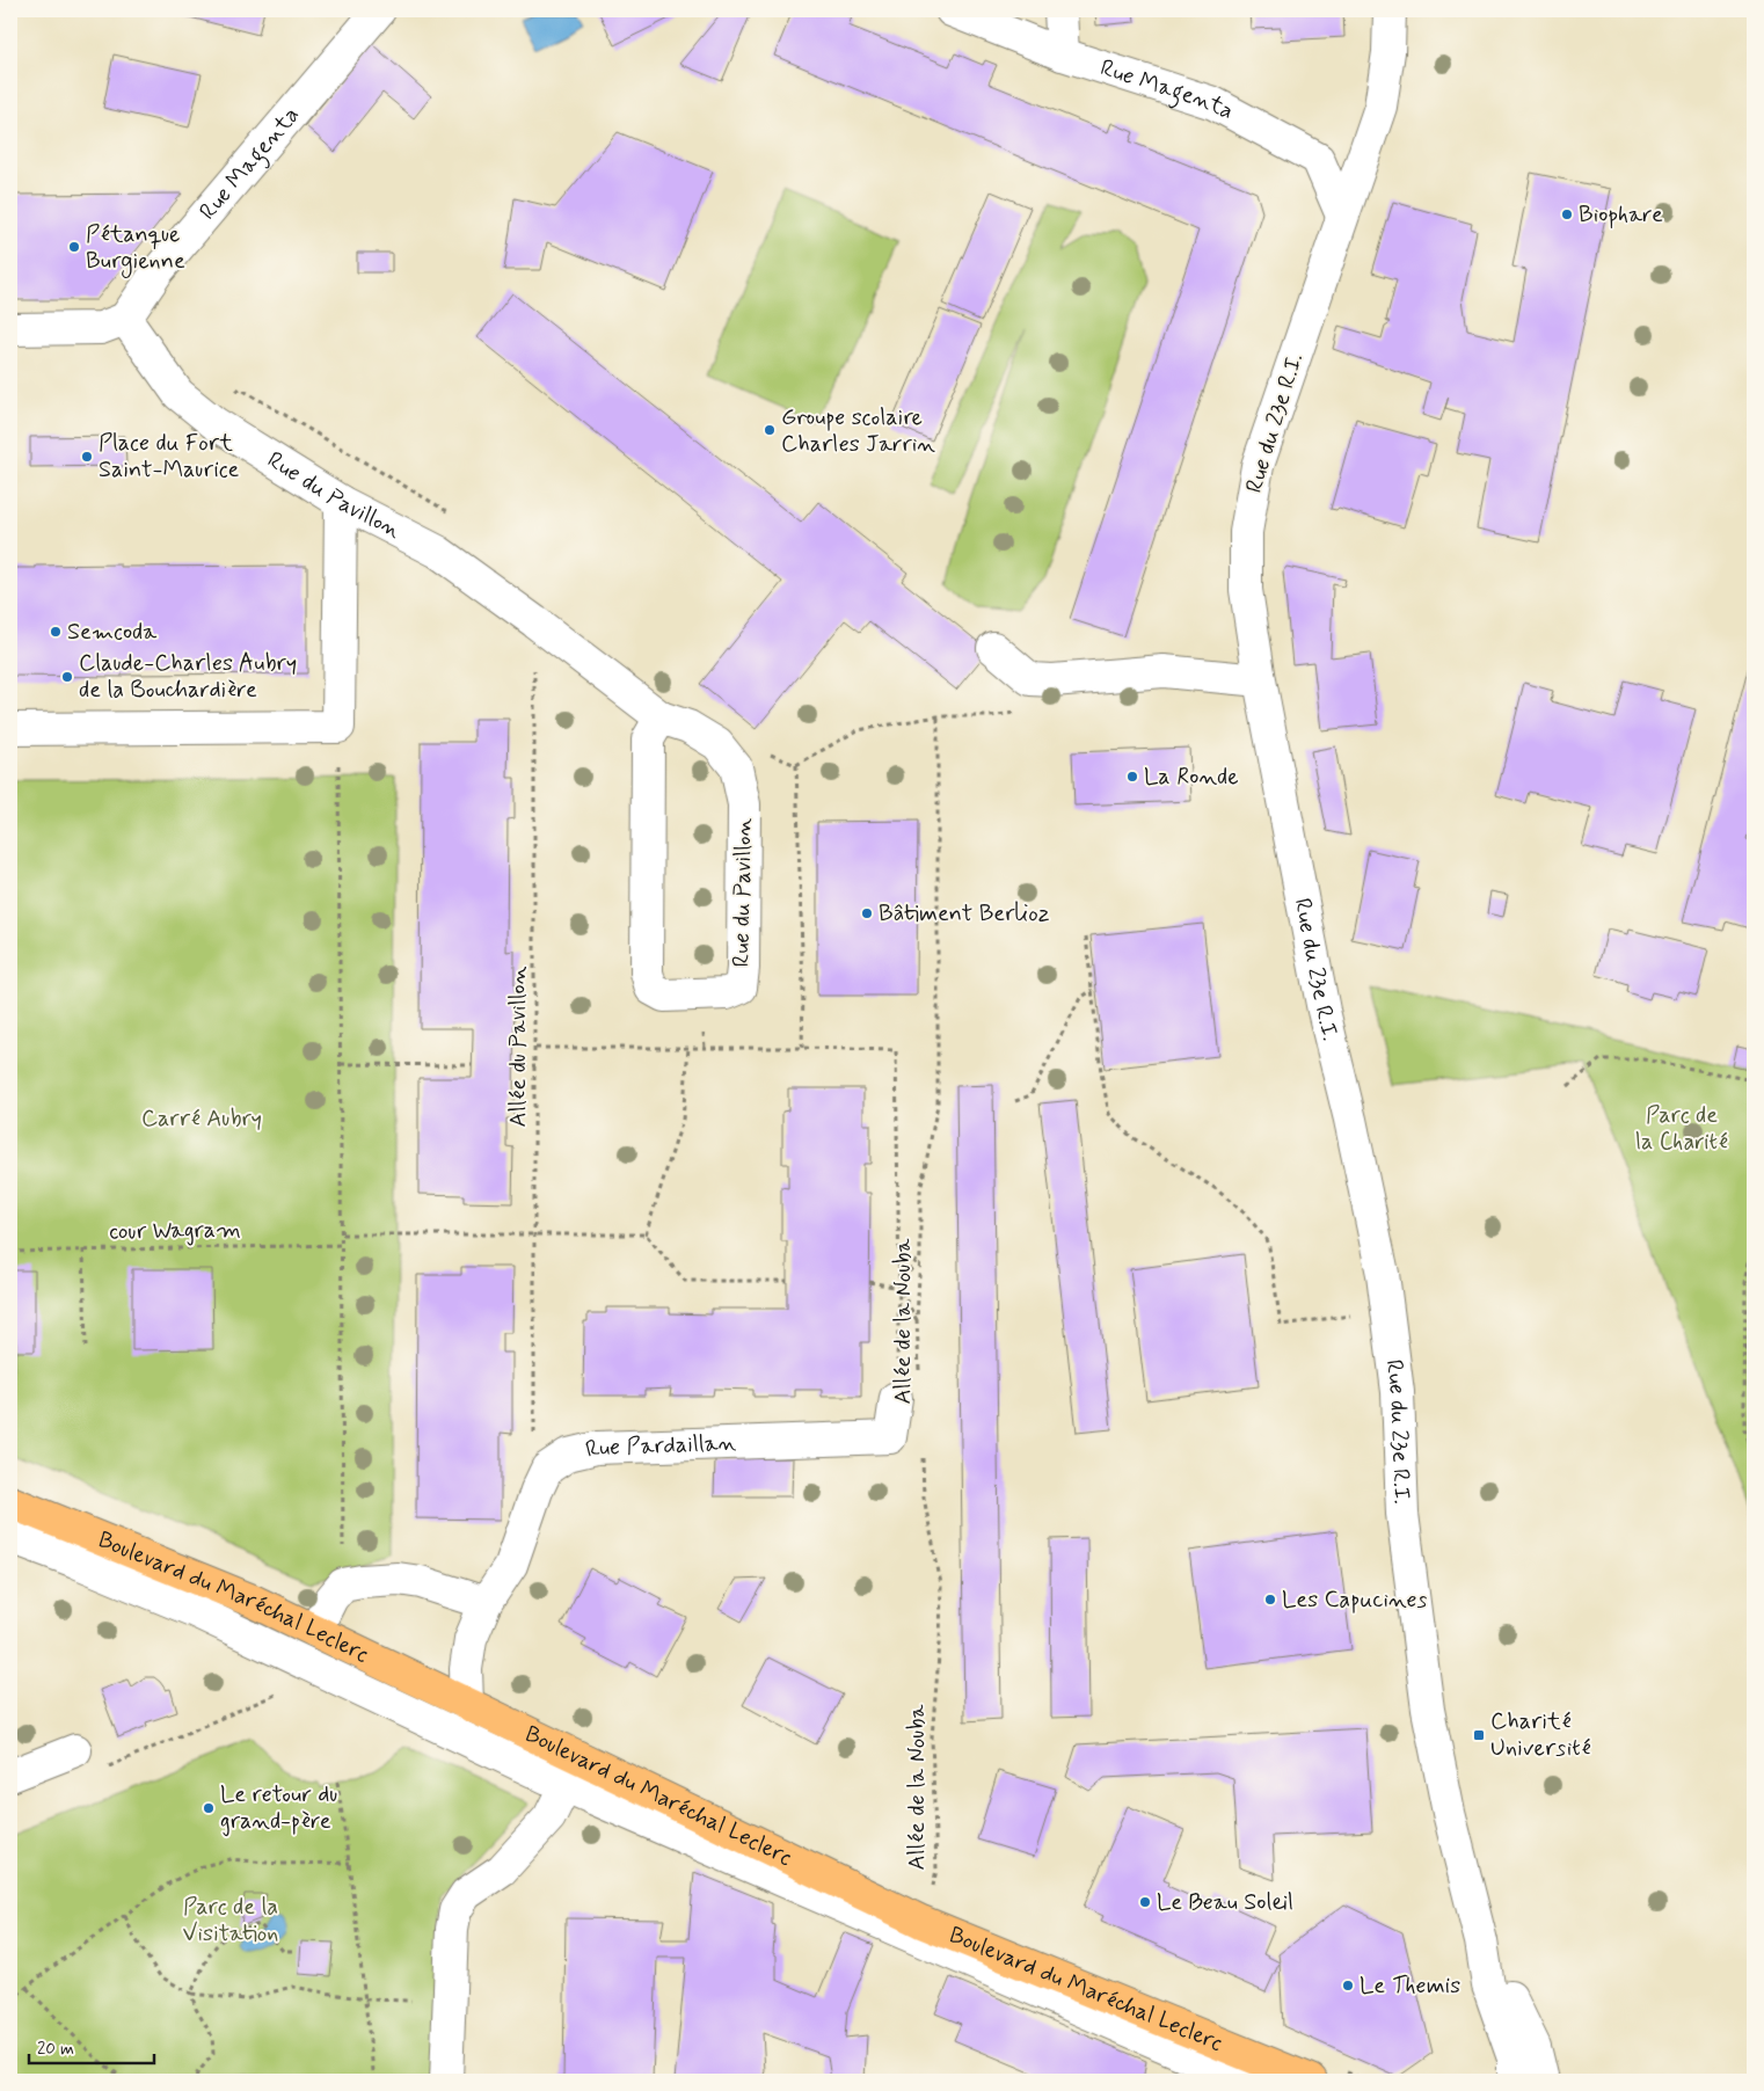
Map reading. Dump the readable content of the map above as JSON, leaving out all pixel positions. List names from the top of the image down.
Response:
{
  "streets": {
    "main road": ["Boulevard du Maréchal Leclerc"],
    "street": [
      "Rue Magenta",
      "Rue du 23e R.I.",
      "Rue du Pavillon",
      "Rue Pardaillan"
    ],
    "path": ["Allée du Pavillon", "cour Wagram", "Allée de la Nouba"]
  },
  "crossings": [
    ["Rue Magenta", "Rue du 23e R.I."],
    ["Rue Magenta", "Rue du Pavillon"],
    ["Rue du Pavillon", "Allée du Pavillon"],
    ["Allée du Pavillon", "Rue Pardaillan"],
    ["Allée de la Nouba", "Boulevard du Maréchal Leclerc"]
  ],
  "parks": ["Parc de la Charité", "Carré Aubry", "Parc de la Visitation"],
  "places": {
    "other": [
      "Biophare",
      "Pétanque Burgienne",
      "Groupe scolaire Charles Jarrin",
      "Place du Fort Saint-Maurice",
      "Semcoda",
      "Claude-Charles Aubry de la Bouchardière",
      "La Ronde",
      "Bâtiment Berlioz",
      "Les Capucines",
      "Le retour du grand-père",
      "Le Beau Soleil",
      "Le Themis"
    ],
    "transit": ["Charité Université"]
  },
  "scale_bar": "20 m"
}
